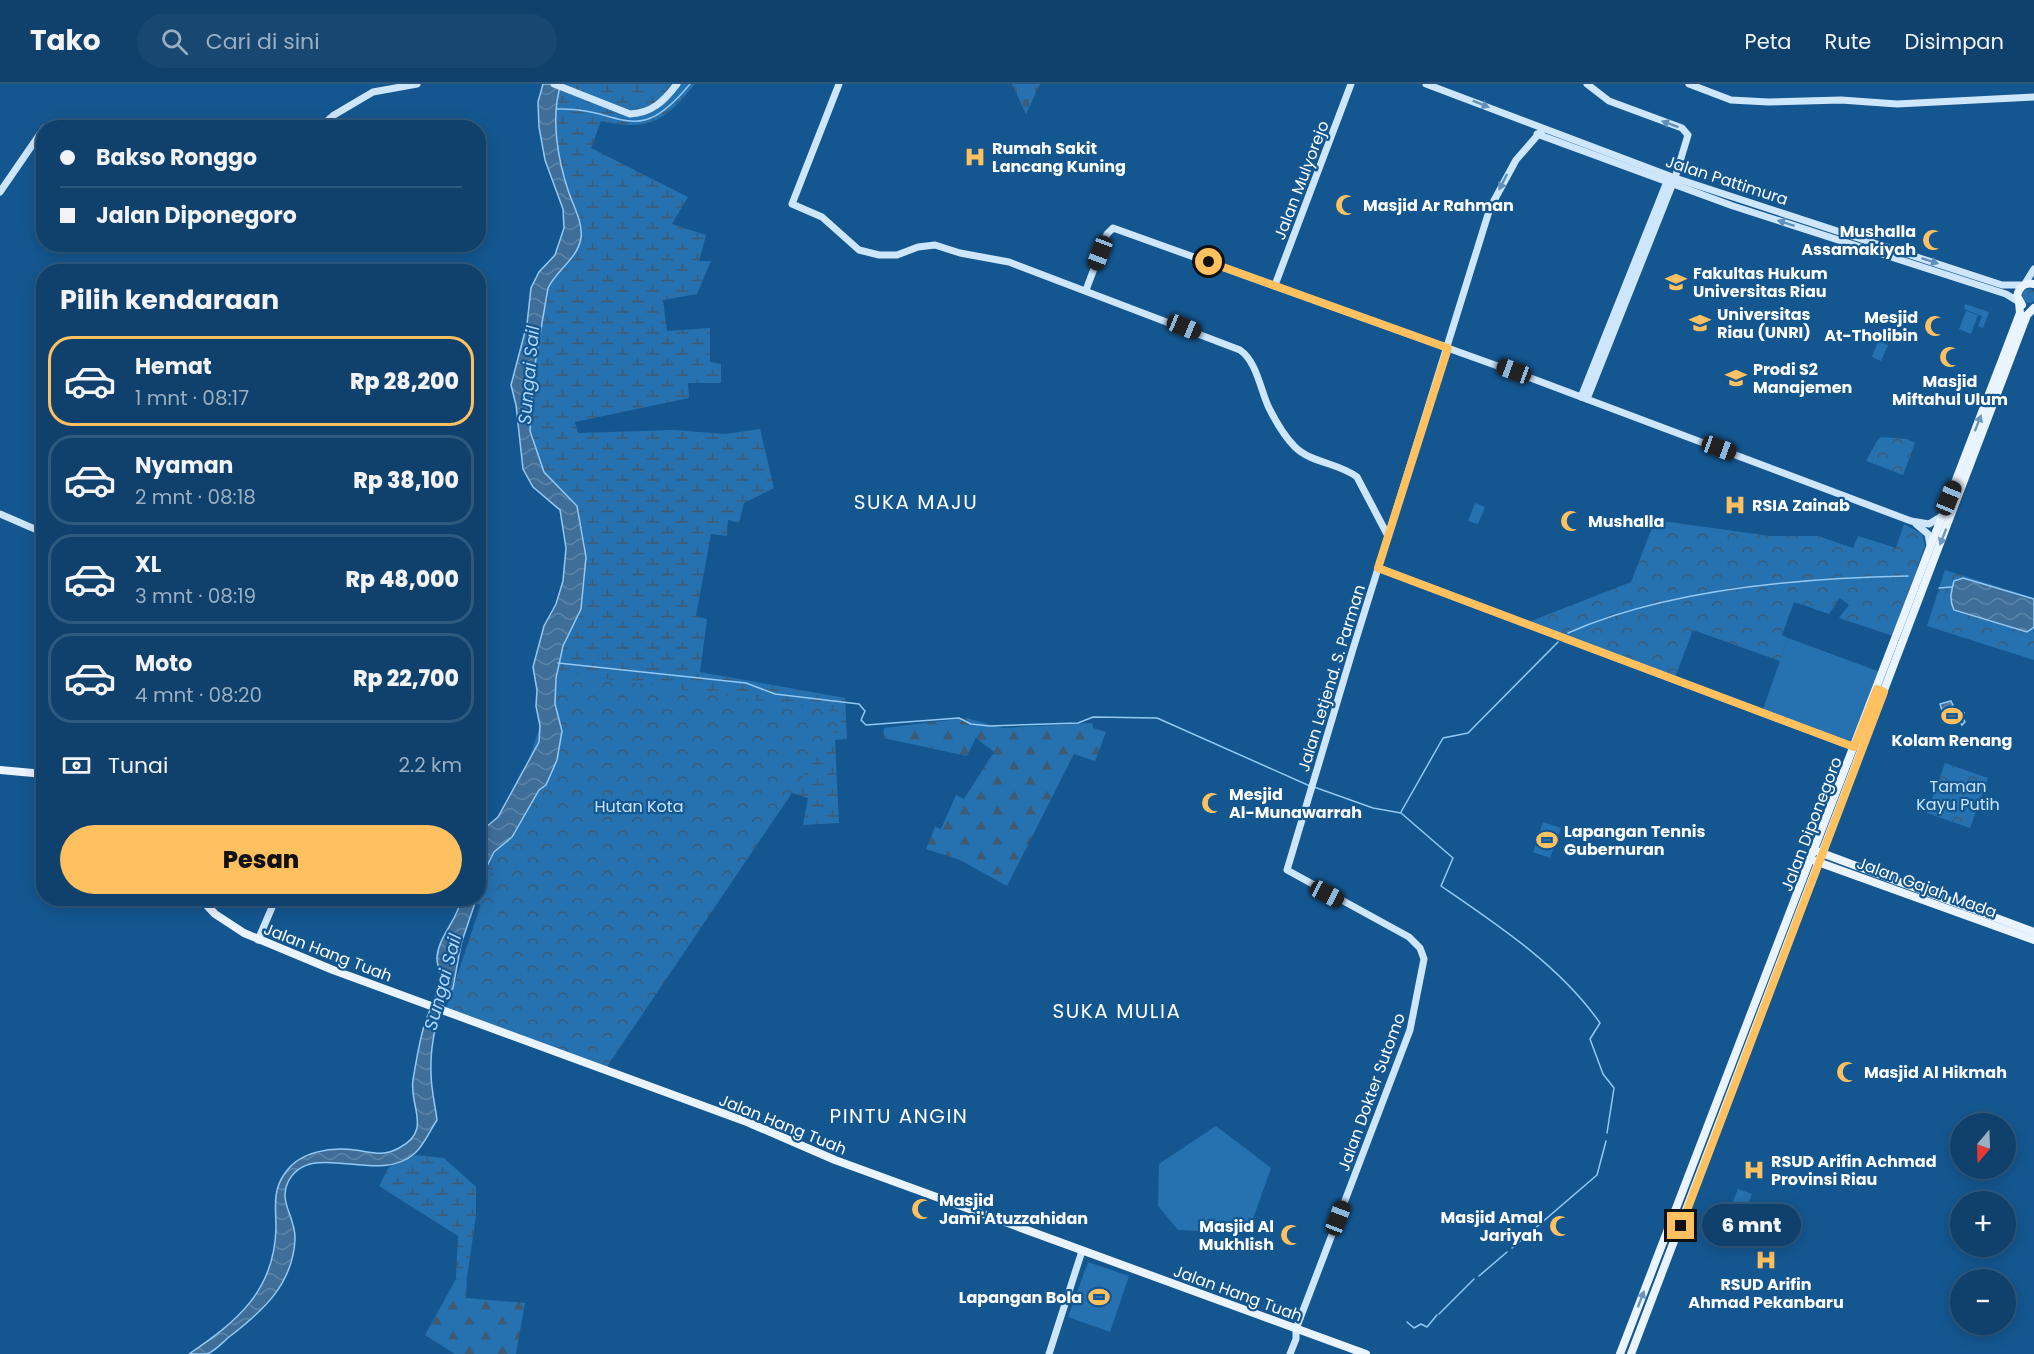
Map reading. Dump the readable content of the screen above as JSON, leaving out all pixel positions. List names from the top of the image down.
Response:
{
  "streets": {
    "main road": ["Jalan Diponegoro", "Jalan Gajah Mada", "Jalan Hang Tuah"],
    "street": [
      "Jalan Mulyorejo",
      "Jalan Pattimura",
      "Jalan Letjend. S. Parman",
      "Jalan Dokter Sutomo"
    ]
  },
  "crossings": [
    ["Jalan Pattimura", "Jalan Letjend. S. Parman"],
    ["Jalan Pattimura", "Jalan Diponegoro"],
    ["Jalan Letjend. S. Parman", "Jalan Dokter Sutomo"],
    ["Jalan Diponegoro", "Jalan Gajah Mada"],
    ["Jalan Hang Tuah", "Jalan Dokter Sutomo"]
  ],
  "districts": ["SUKA MAJU", "SUKA MULIA", "PINTU ANGIN"],
  "water": ["Sungai Sail"],
  "parks": ["Taman Kayu Putih", "Hutan Kota"],
  "places": {
    "hospital": [
      "Rumah Sakit Lancang Kuning",
      "RSIA Zainab",
      "RSUD Arifin Achmad Provinsi Riau",
      "RSUD Arifin Ahmad Pekanbaru"
    ],
    "mosque": [
      "Masjid Ar Rahman",
      "Mushalla Assamakiyah",
      "Mesjid At-Tholibin",
      "Masjid Miftahul Ulum",
      "Mushalla",
      "Mesjid Al-Munawarrah",
      "Masjid Al Hikmah",
      "Masjid Jami'Atuzzahidan",
      "Masjid Amal Jariyah",
      "Masjid Al Mukhlish"
    ],
    "school or university": ["Fakultas Hukum Universitas Riau", "Universitas Riau (UNRI)", "Prodi S2 Manajemen"],
    "sports": ["Kolam Renang", "Lapangan Tennis Gubernuran", "Lapangan Bola"]
  },
  "north": "bottom",
  "page": {
    "header": "Tako",
    "search": "Cari di sini",
    "nav": ["Peta", "Rute", "Disimpan"],
    "banner": ["Bakso Ronggo", "Jalan Diponegoro"],
    "heading": "Pilih kendaraan",
    "list": [
      {
        "name": "Hemat",
        "note": "1 mnt · 08:17",
        "value": "Rp 28,200"
      },
      {
        "name": "Nyaman",
        "note": "2 mnt · 08:18",
        "value": "Rp 38,100"
      },
      {
        "name": "XL",
        "note": "3 mnt · 08:19",
        "value": "Rp 48,000"
      },
      {
        "name": "Moto",
        "note": "4 mnt · 08:20",
        "value": "Rp 22,700"
      }
    ],
    "pay": ["Tunai", "2.2 km"],
    "buttons": "Pesan",
    "map_buttons": ["+", "−"],
    "bubble": "6 mnt"
  }
}
